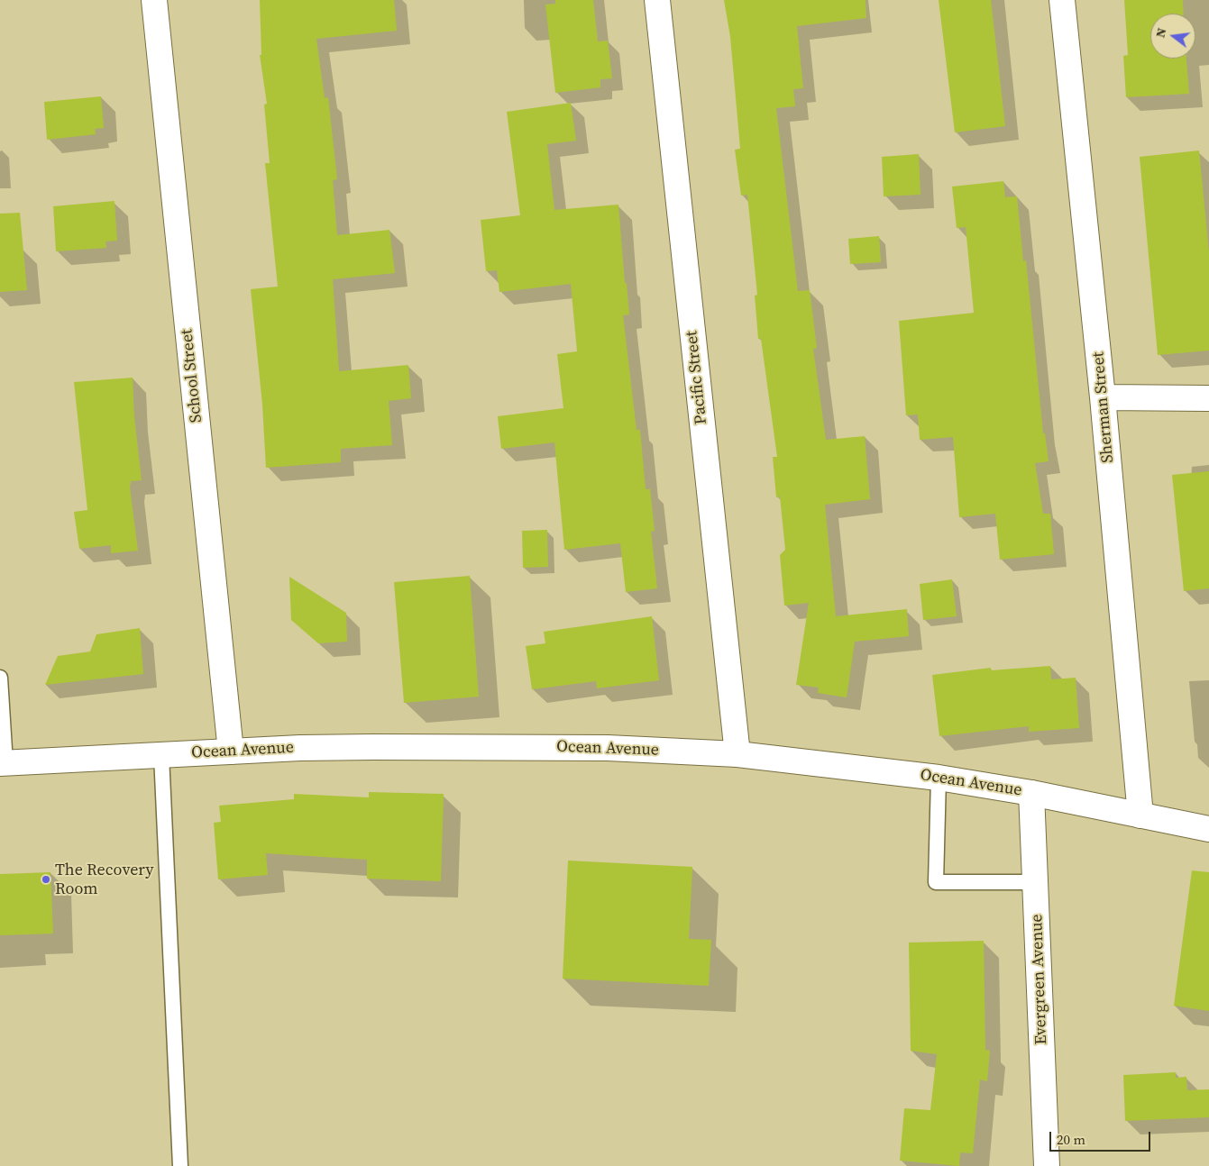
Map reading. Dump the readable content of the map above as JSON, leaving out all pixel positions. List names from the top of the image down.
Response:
{
  "streets": {
    "street": [
      "School Street",
      "Pacific Street",
      "Sherman Street",
      "Ocean Avenue",
      "Evergreen Avenue"
    ]
  },
  "crossings": [
    ["School Street", "Ocean Avenue"],
    ["Pacific Street", "Ocean Avenue"],
    ["Sherman Street", "Ocean Avenue"],
    ["Ocean Avenue", "Evergreen Avenue"]
  ],
  "places": ["The Recovery Room"],
  "scale_bar": "20 m",
  "north": "left"
}
